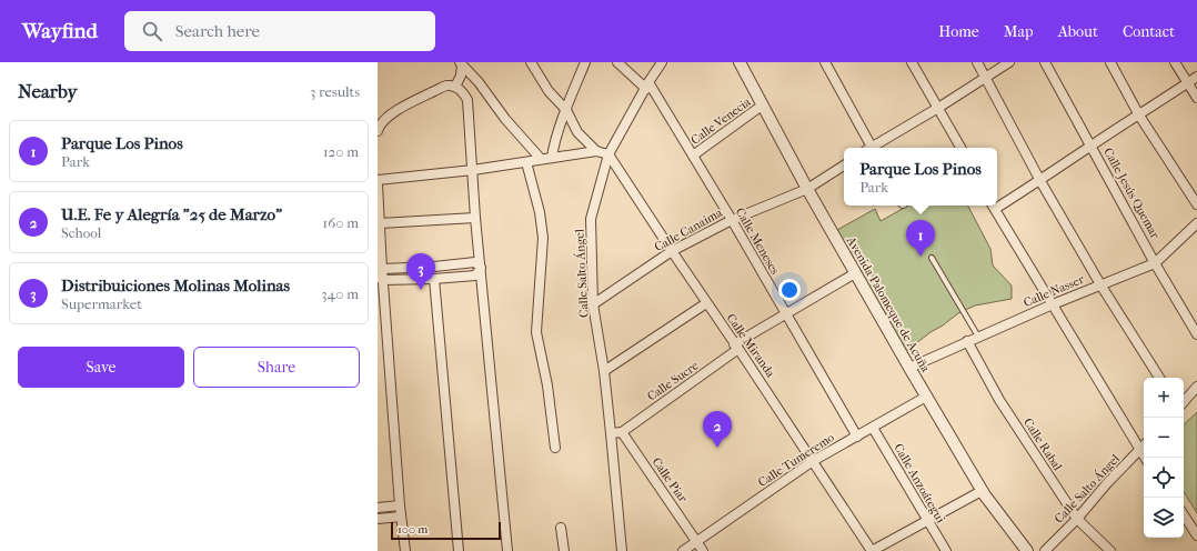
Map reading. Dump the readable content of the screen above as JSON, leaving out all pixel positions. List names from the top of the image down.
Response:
{
  "streets": {
    "street": [
      "Calle Venecia",
      "Calle Jesús Quemar",
      "Calle Canaima",
      "Calle Meneses",
      "Calle Salto Ángel",
      "Calle Nasser",
      "Avenida Palomeque de Acuña",
      "Calle Miranda",
      "Calle Sucre",
      "Calle Rabal",
      "Calle Tumeremo",
      "Calle Piar",
      "Calle Anzoátegui"
    ]
  },
  "crossings": [
    ["Calle Venecia", "Calle Meneses"],
    ["Calle Venecia", "Avenida Palomeque de Acuña"],
    ["Calle Jesús Quemar", "Calle Nasser"],
    ["Calle Canaima", "Calle Meneses"],
    ["Calle Canaima", "Calle Salto Ángel"],
    ["Calle Canaima", "Avenida Palomeque de Acuña"],
    ["Calle Canaima", "Calle Miranda"],
    ["Calle Meneses", "Calle Salto Ángel"],
    ["Calle Meneses", "Calle Sucre"],
    ["Calle Meneses", "Calle Tumeremo"],
    ["Calle Salto Ángel", "Calle Miranda"],
    ["Calle Salto Ángel", "Calle Rabal"],
    ["Calle Nasser", "Avenida Palomeque de Acuña"],
    ["Calle Nasser", "Calle Rabal"],
    ["Avenida Palomeque de Acuña", "Calle Sucre"],
    ["Avenida Palomeque de Acuña", "Calle Tumeremo"],
    ["Calle Miranda", "Calle Sucre"],
    ["Calle Miranda", "Calle Tumeremo"],
    ["Calle Sucre", "Calle Piar"],
    ["Calle Tumeremo", "Calle Piar"],
    ["Calle Tumeremo", "Calle Anzoátegui"]
  ],
  "scale_bar": "100 m",
  "page": {
    "header": "Wayfind",
    "search": "Search here",
    "nav": [
      "Home",
      "Map",
      "About",
      "Contact"
    ],
    "heading": ["Nearby", "3 results"],
    "list": [
      {
        "mark": "1",
        "name": "Parque Los Pinos",
        "note": "Park",
        "value": "120 m"
      },
      {
        "mark": "2",
        "name": "U.E. Fe y Alegría \"25 de Marzo\"",
        "note": "School",
        "value": "160 m"
      },
      {
        "mark": "3",
        "name": "Distribuiciones Molinas Molinas",
        "note": "Supermarket",
        "value": "340 m"
      }
    ],
    "popup": ["Parque Los Pinos", "Park"],
    "pins": ["1", "3", "2"],
    "buttons": ["Save", "Share"],
    "map_buttons": ["+", "−"],
    "scale": "100 m"
  }
}
